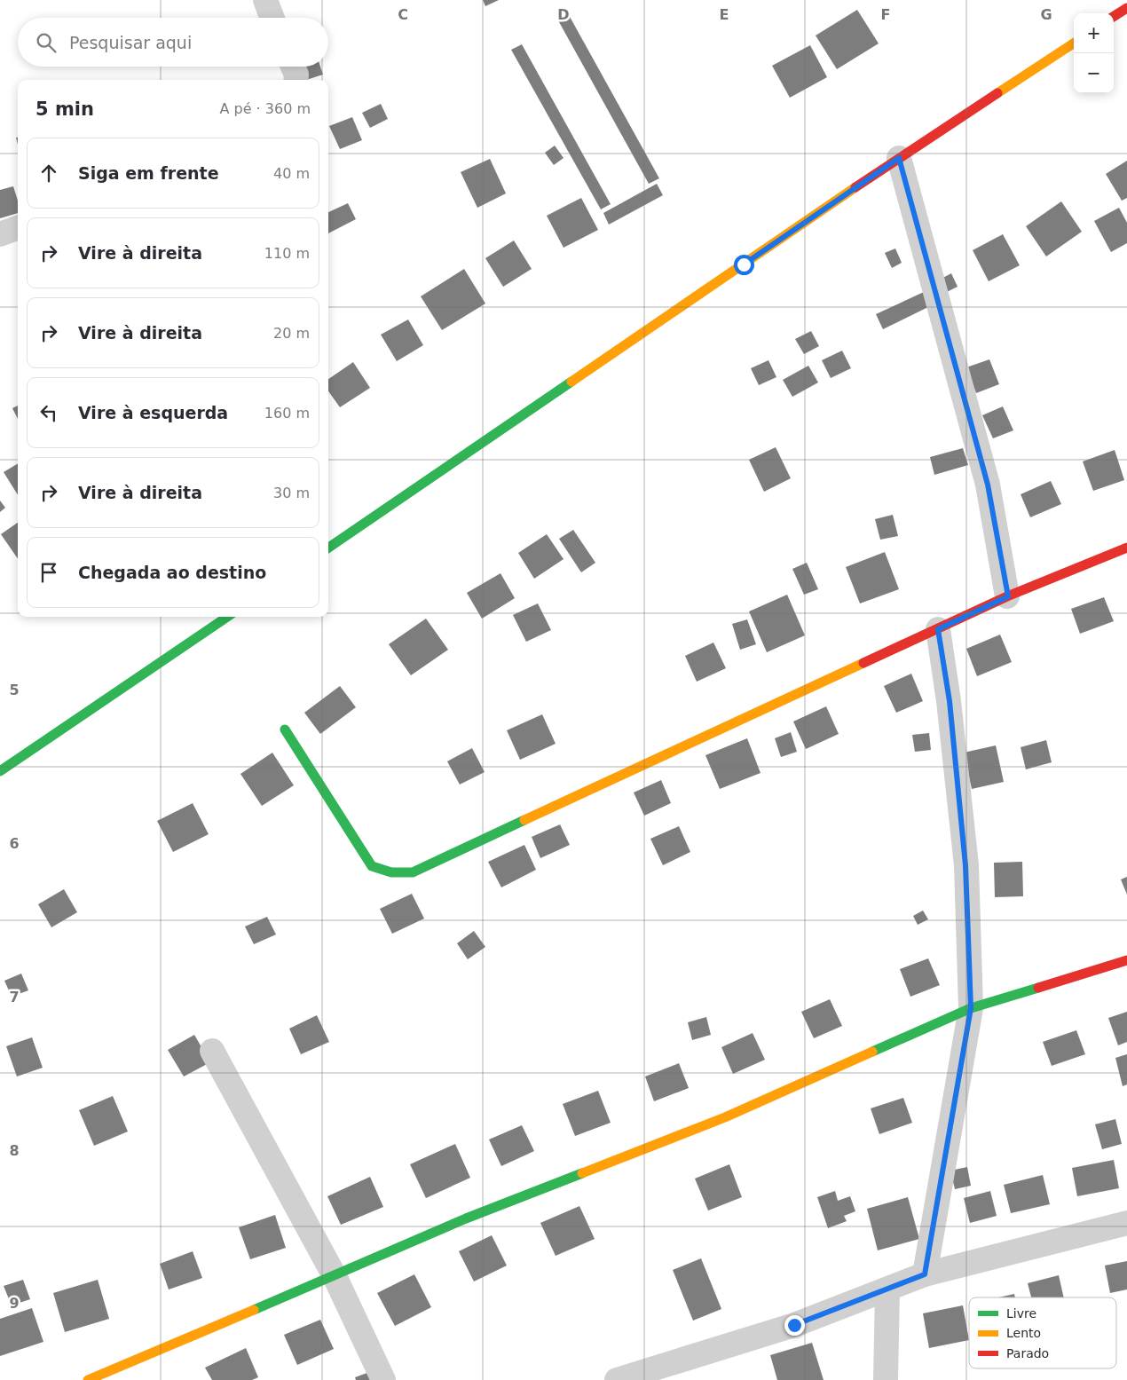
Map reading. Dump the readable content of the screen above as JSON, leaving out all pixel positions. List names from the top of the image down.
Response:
{
  "legend": ["Livre", "Lento", "Parado"],
  "page": {
    "map_buttons": ["+", "−"],
    "search": "Pesquisar aqui",
    "heading": ["5 min", "A pé · 360 m"],
    "list": [
      ["Siga em frente", "40 m"],
      ["Vire à direita", "110 m"],
      ["Vire à direita", "20 m"],
      ["Vire à esquerda", "160 m"],
      ["Vire à direita", "30 m"],
      "Chegada ao destino"
    ]
  },
  "grid": {
    "columns": [
      "C",
      "D",
      "E",
      "F",
      "G"
    ],
    "rows": [
      "5",
      "6",
      "7",
      "8",
      "9"
    ]
  }
}
